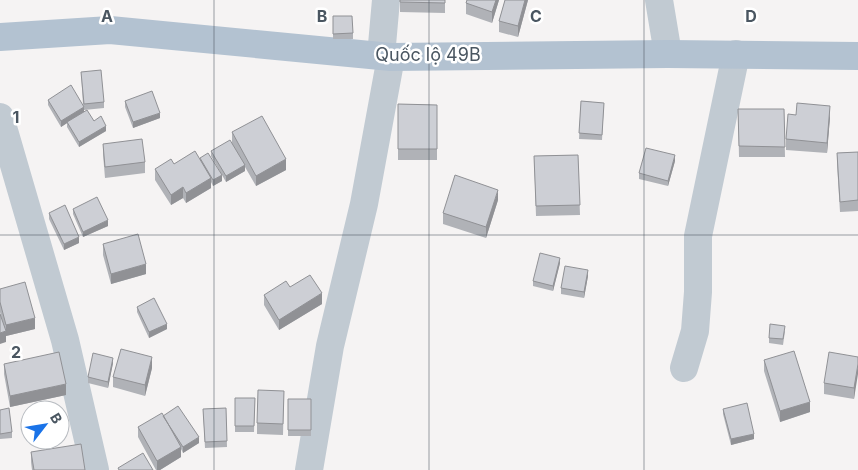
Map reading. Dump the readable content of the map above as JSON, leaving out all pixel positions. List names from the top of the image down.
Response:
{
  "streets": {
    "main road": ["Quốc lộ 49B"]
  },
  "north": "top right",
  "grid": {
    "columns": [
      "A",
      "B",
      "C",
      "D"
    ],
    "rows": ["1", "2"]
  }
}
